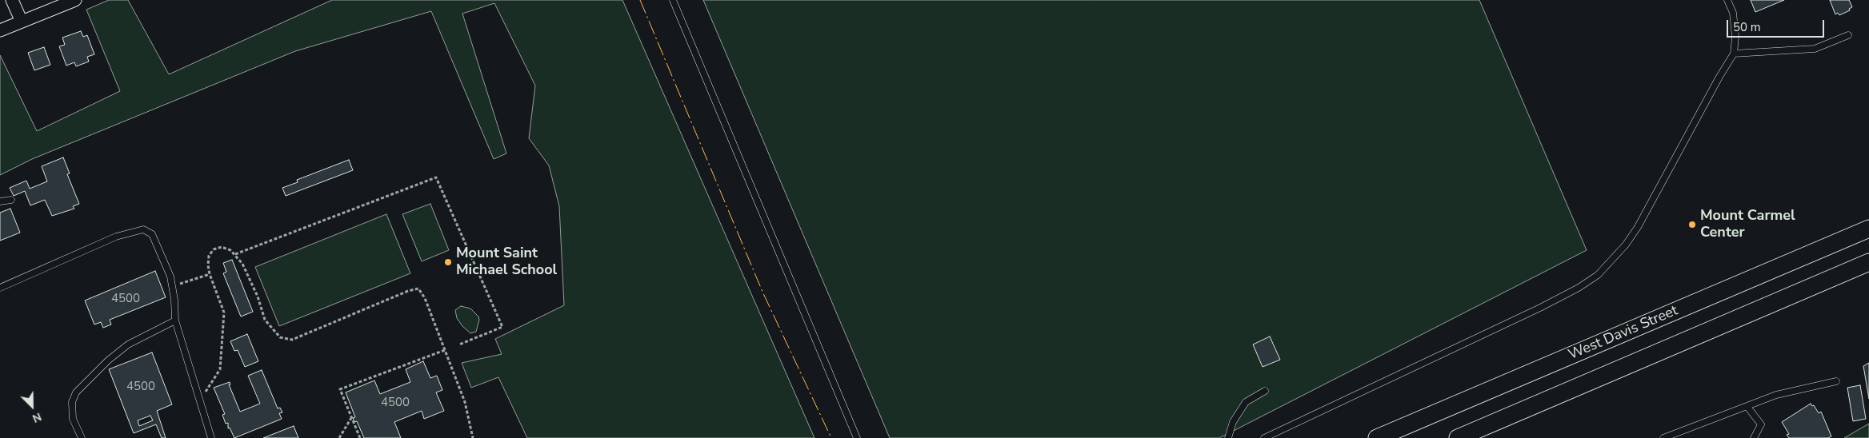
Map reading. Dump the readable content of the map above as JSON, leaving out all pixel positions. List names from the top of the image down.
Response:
{
  "streets": {
    "main road": ["West Davis Street"]
  },
  "places": ["Mount Carmel Center", "Mount Saint Michael School"],
  "house_numbers": ["4500", "4500", "4500"],
  "scale_bar": "50 m",
  "north": "bottom right"
}
